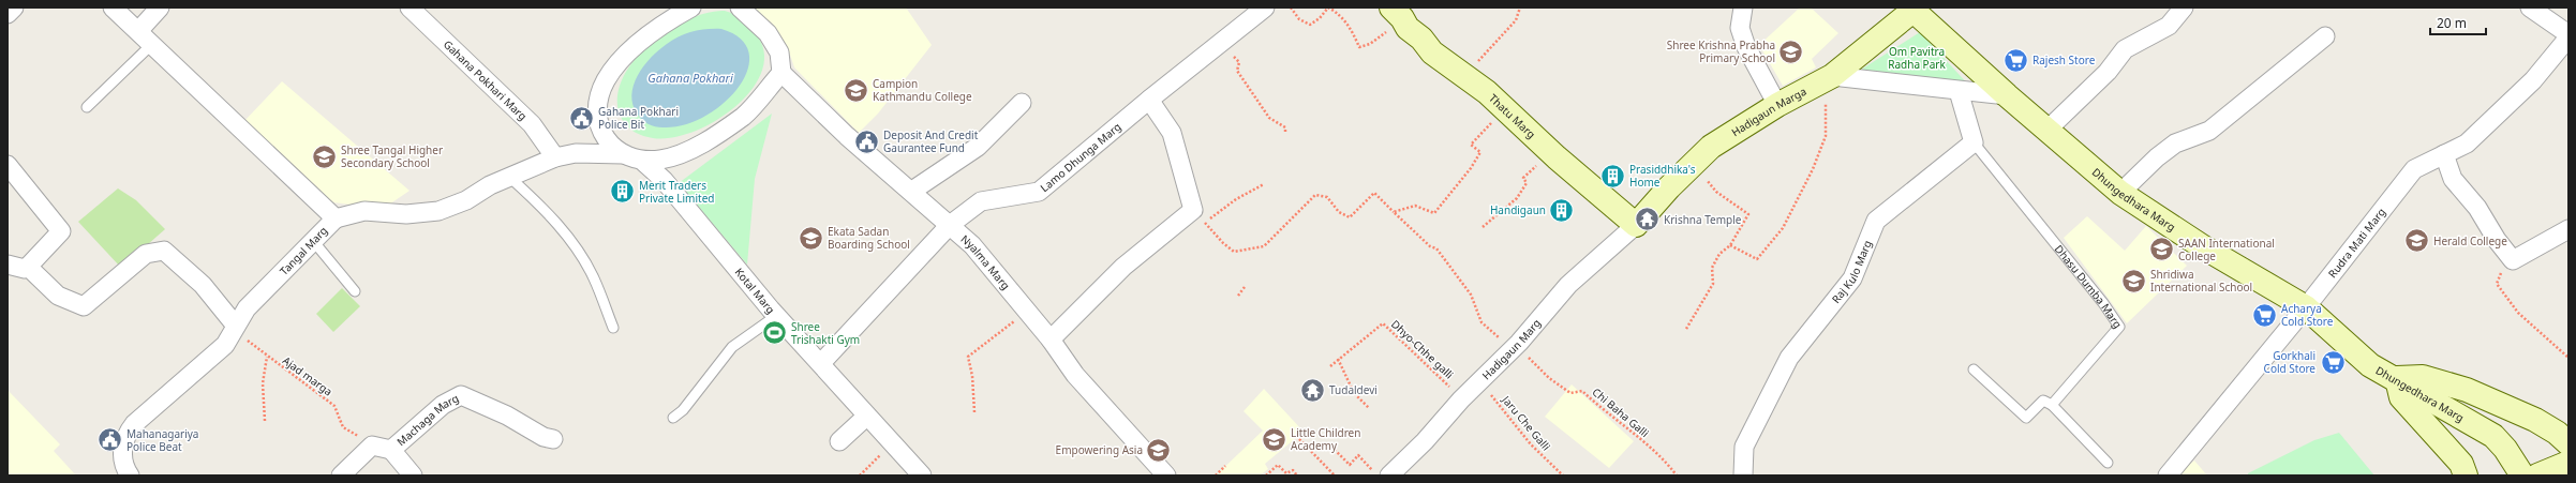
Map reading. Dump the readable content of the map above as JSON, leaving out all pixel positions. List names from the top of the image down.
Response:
{
  "streets": {
    "street": [
      "Gahana Pokhari Marg",
      "Hadigaun Marga",
      "Thatu Marg",
      "Lamo Dhunga Marg",
      "Dhungedhara Marg",
      "Rudra Mati Marg",
      "Tangal Marg",
      "Nyalma Marg",
      "Raj Kulo Marg",
      "Kotal Marg",
      "Hadigaun Marg",
      "Machaga Marg"
    ],
    "lane": ["Dhasu Dumba Marg"],
    "path": [
      "Dhyo-Chhe galli",
      "Ajad marga",
      "Chi Baha Galli",
      "Jaru Che Galli"
    ]
  },
  "crossings": [
    ["Hadigaun Marga", "Thatu Marg"],
    ["Hadigaun Marga", "Dhungedhara Marg"],
    ["Hadigaun Marga", "Hadigaun Marg"],
    ["Thatu Marg", "Hadigaun Marg"],
    ["Lamo Dhunga Marg", "Nyalma Marg"],
    ["Lamo Dhunga Marg", "Kotal Marg"],
    ["Dhungedhara Marg", "Rudra Mati Marg"],
    ["Tangal Marg", "Ajad marga"],
    ["Raj Kulo Marg", "Dhasu Dumba Marg"],
    ["Dhyo-Chhe galli", "Hadigaun Marg"],
    ["Hadigaun Marg", "Chi Baha Galli"],
    ["Hadigaun Marg", "Jaru Che Galli"],
    ["Ajad marga", "Machaga Marg"]
  ],
  "water": ["Gahana Pokhari"],
  "parks": ["Om Pavitra Radha Park"],
  "places": {
    "school or university": [
      "Shree Krishna Prabha Primary School",
      "Campion Kathmandu College",
      "Shree Tangal Higher Secondary School",
      "Ekata Sadan Boarding School",
      "Herald College",
      "SAAN International College",
      "Shridiwa International School",
      "Little Children Academy",
      "Empowering Asia"
    ],
    "supermarket": ["Rajesh Store", "Acharya Cold Store", "Gorkhali Cold Store"],
    "public building": ["Gahana Pokhari Police Bit", "Deposit And Credit Gaurantee Fund", "Mahanagariya Police Beat"],
    "building": ["Prasiddhika's Home", "Merit Traders Private Limited", "Handigaun"],
    "temple": ["Krishna Temple", "Tudaldevi"],
    "sports": ["Shree Trishakti Gym"]
  },
  "scale_bar": "20 m"
}
